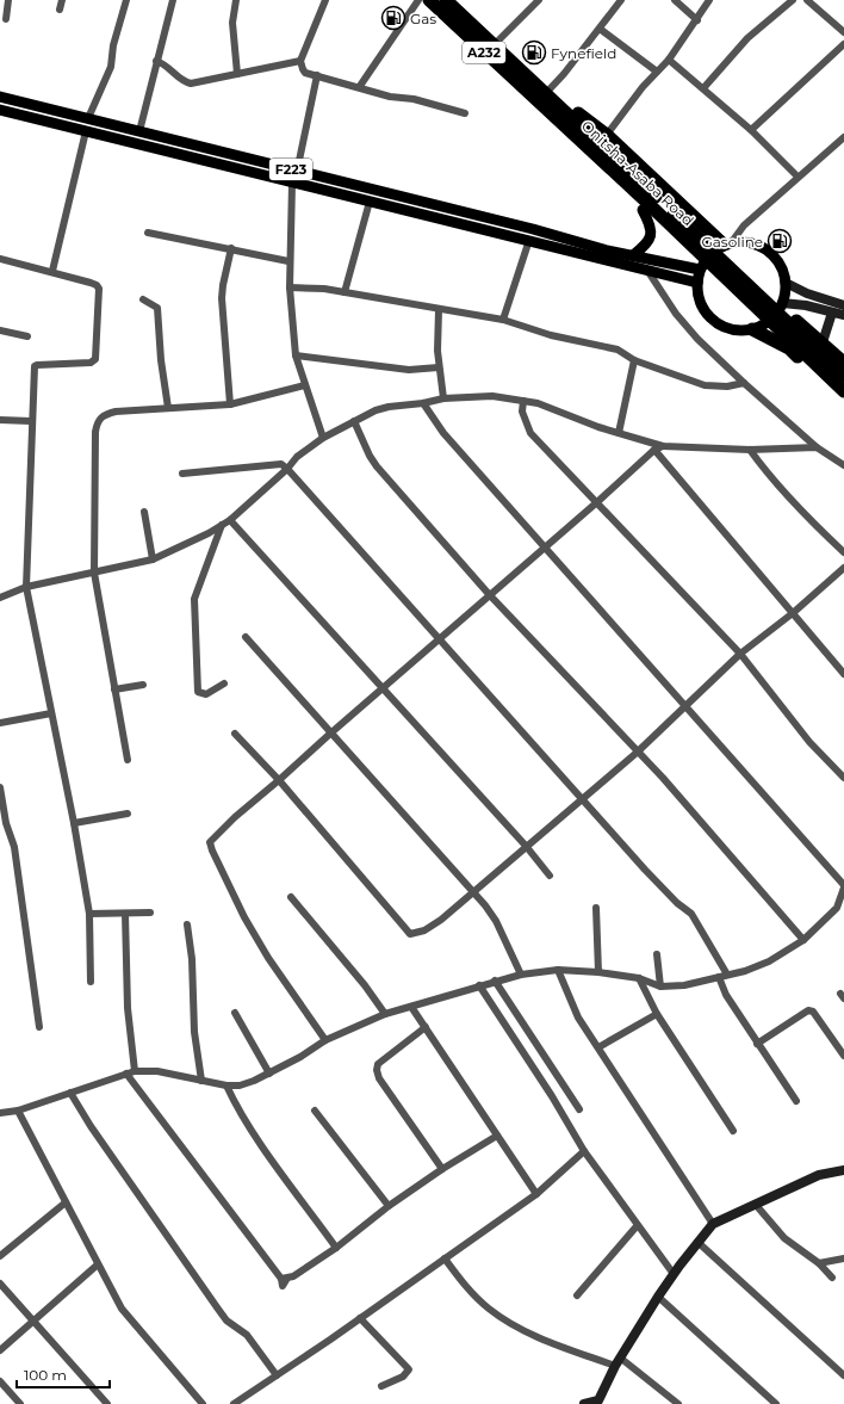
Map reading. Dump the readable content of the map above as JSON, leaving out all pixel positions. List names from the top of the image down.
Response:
{
  "streets": {
    "highway": ["A232", "Onitsha-Asaba Road"],
    "main road": ["F223"]
  },
  "crossings": [
    ["A232", "Onitsha-Asaba Road"]
  ],
  "places": {
    "fuel station": ["Gas", "Fynefield", "Gasoline"]
  },
  "scale_bar": "100 m"
}
